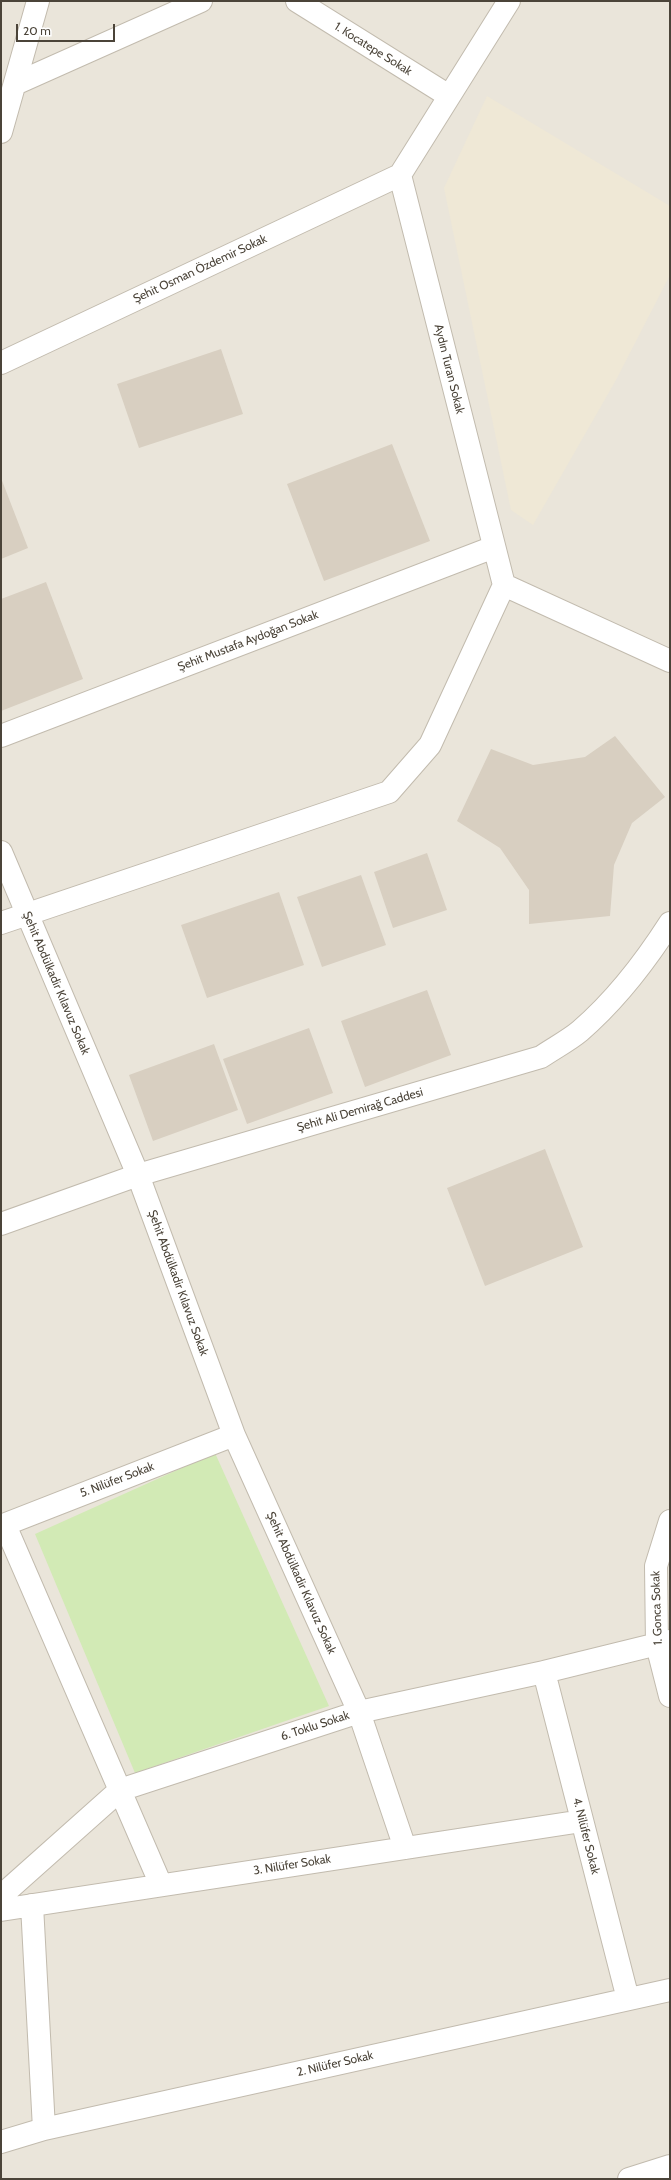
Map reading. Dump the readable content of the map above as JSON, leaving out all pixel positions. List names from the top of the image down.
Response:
{
  "streets": {
    "street": [
      "1. Kocatepe Sokak",
      "Şehit Osman Özdemir Sokak",
      "Aydın Turan Sokak",
      "Şehit Mustafa Aydoğan Sokak",
      "Şehit Abdülkadir Kılavuz Sokak",
      "Şehit Ali Demirağ Caddesi",
      "5. Nilüfer Sokak",
      "1. Gonca Sokak",
      "6. Toklu Sokak",
      "4. Nilüfer Sokak",
      "3. Nilüfer Sokak",
      "2. Nilüfer Sokak"
    ]
  },
  "crossings": [
    ["Şehit Osman Özdemir Sokak", "Aydın Turan Sokak"],
    ["Aydın Turan Sokak", "Şehit Mustafa Aydoğan Sokak"],
    ["Şehit Abdülkadir Kılavuz Sokak", "Şehit Ali Demirağ Caddesi"],
    ["Şehit Abdülkadir Kılavuz Sokak", "5. Nilüfer Sokak"],
    ["Şehit Abdülkadir Kılavuz Sokak", "6. Toklu Sokak"],
    ["Şehit Abdülkadir Kılavuz Sokak", "3. Nilüfer Sokak"],
    ["1. Gonca Sokak", "6. Toklu Sokak"],
    ["6. Toklu Sokak", "4. Nilüfer Sokak"],
    ["4. Nilüfer Sokak", "3. Nilüfer Sokak"],
    ["4. Nilüfer Sokak", "2. Nilüfer Sokak"]
  ],
  "scale_bar": "20 m"
}
